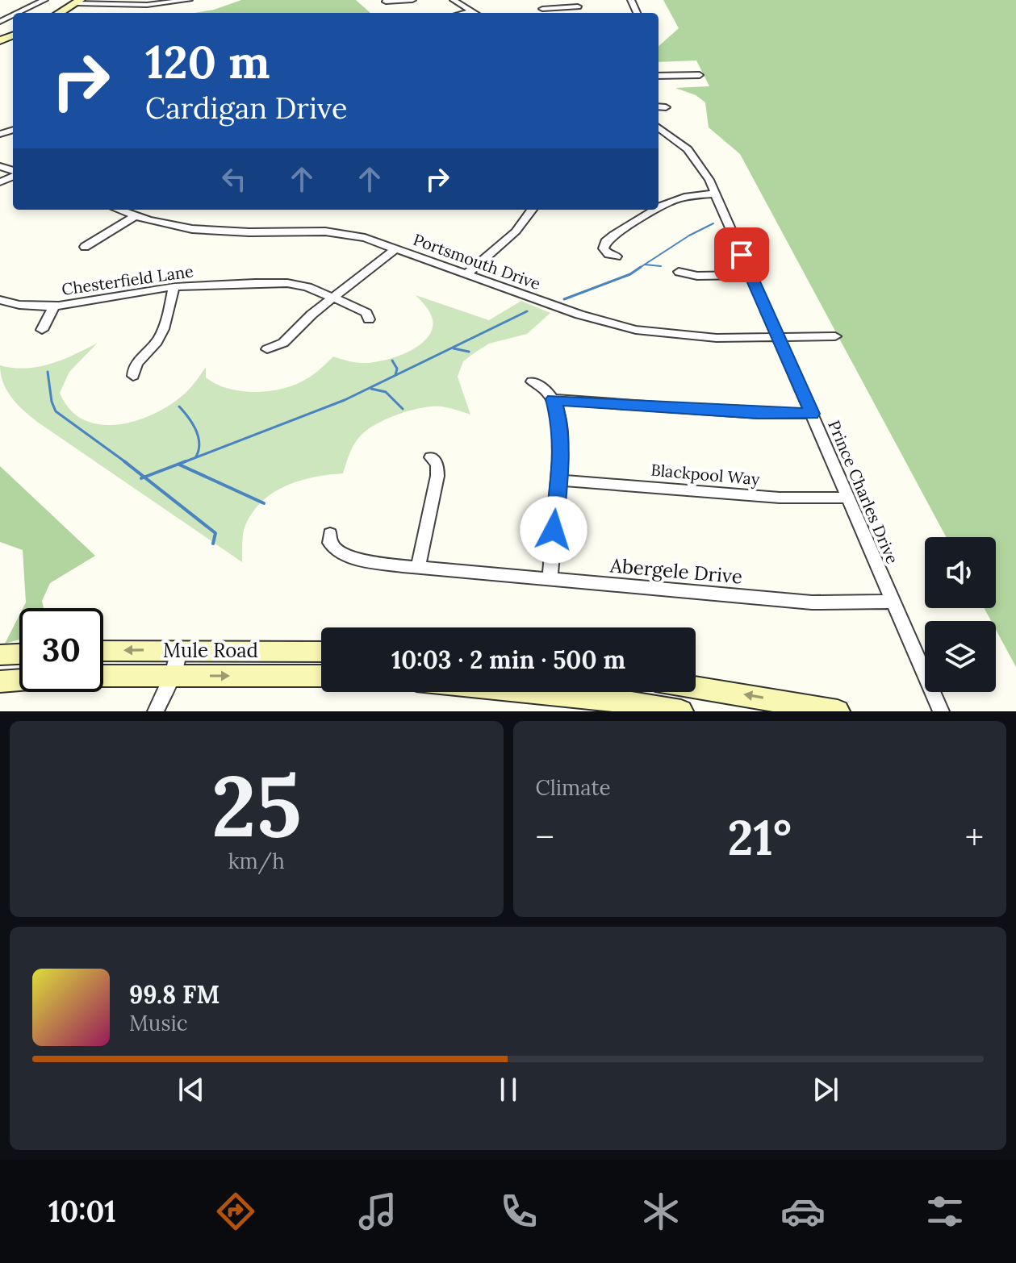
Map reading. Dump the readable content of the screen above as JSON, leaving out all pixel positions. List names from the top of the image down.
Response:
{
  "streets": {
    "main road": ["Mule Road"],
    "street": [
      "Portsmouth Drive",
      "Chesterfield Lane",
      "Blackpool Way",
      "Prince Charles Drive",
      "Abergele Drive"
    ]
  },
  "crossings": [
    ["Portsmouth Drive", "Prince Charles Drive"],
    ["Blackpool Way", "Prince Charles Drive"],
    ["Prince Charles Drive", "Abergele Drive"]
  ],
  "page": {
    "turn": ["120 m", "Cardigan Drive"],
    "limit": "30",
    "trip": "10:03 · 2 min · 500 m",
    "tile": [
      ["25", "km/h"],
      "Climate"
    ],
    "heat": ["−", "21°", "+"],
    "song": ["99.8 FM", "Music"],
    "tabs": "10:01"
  }
}
